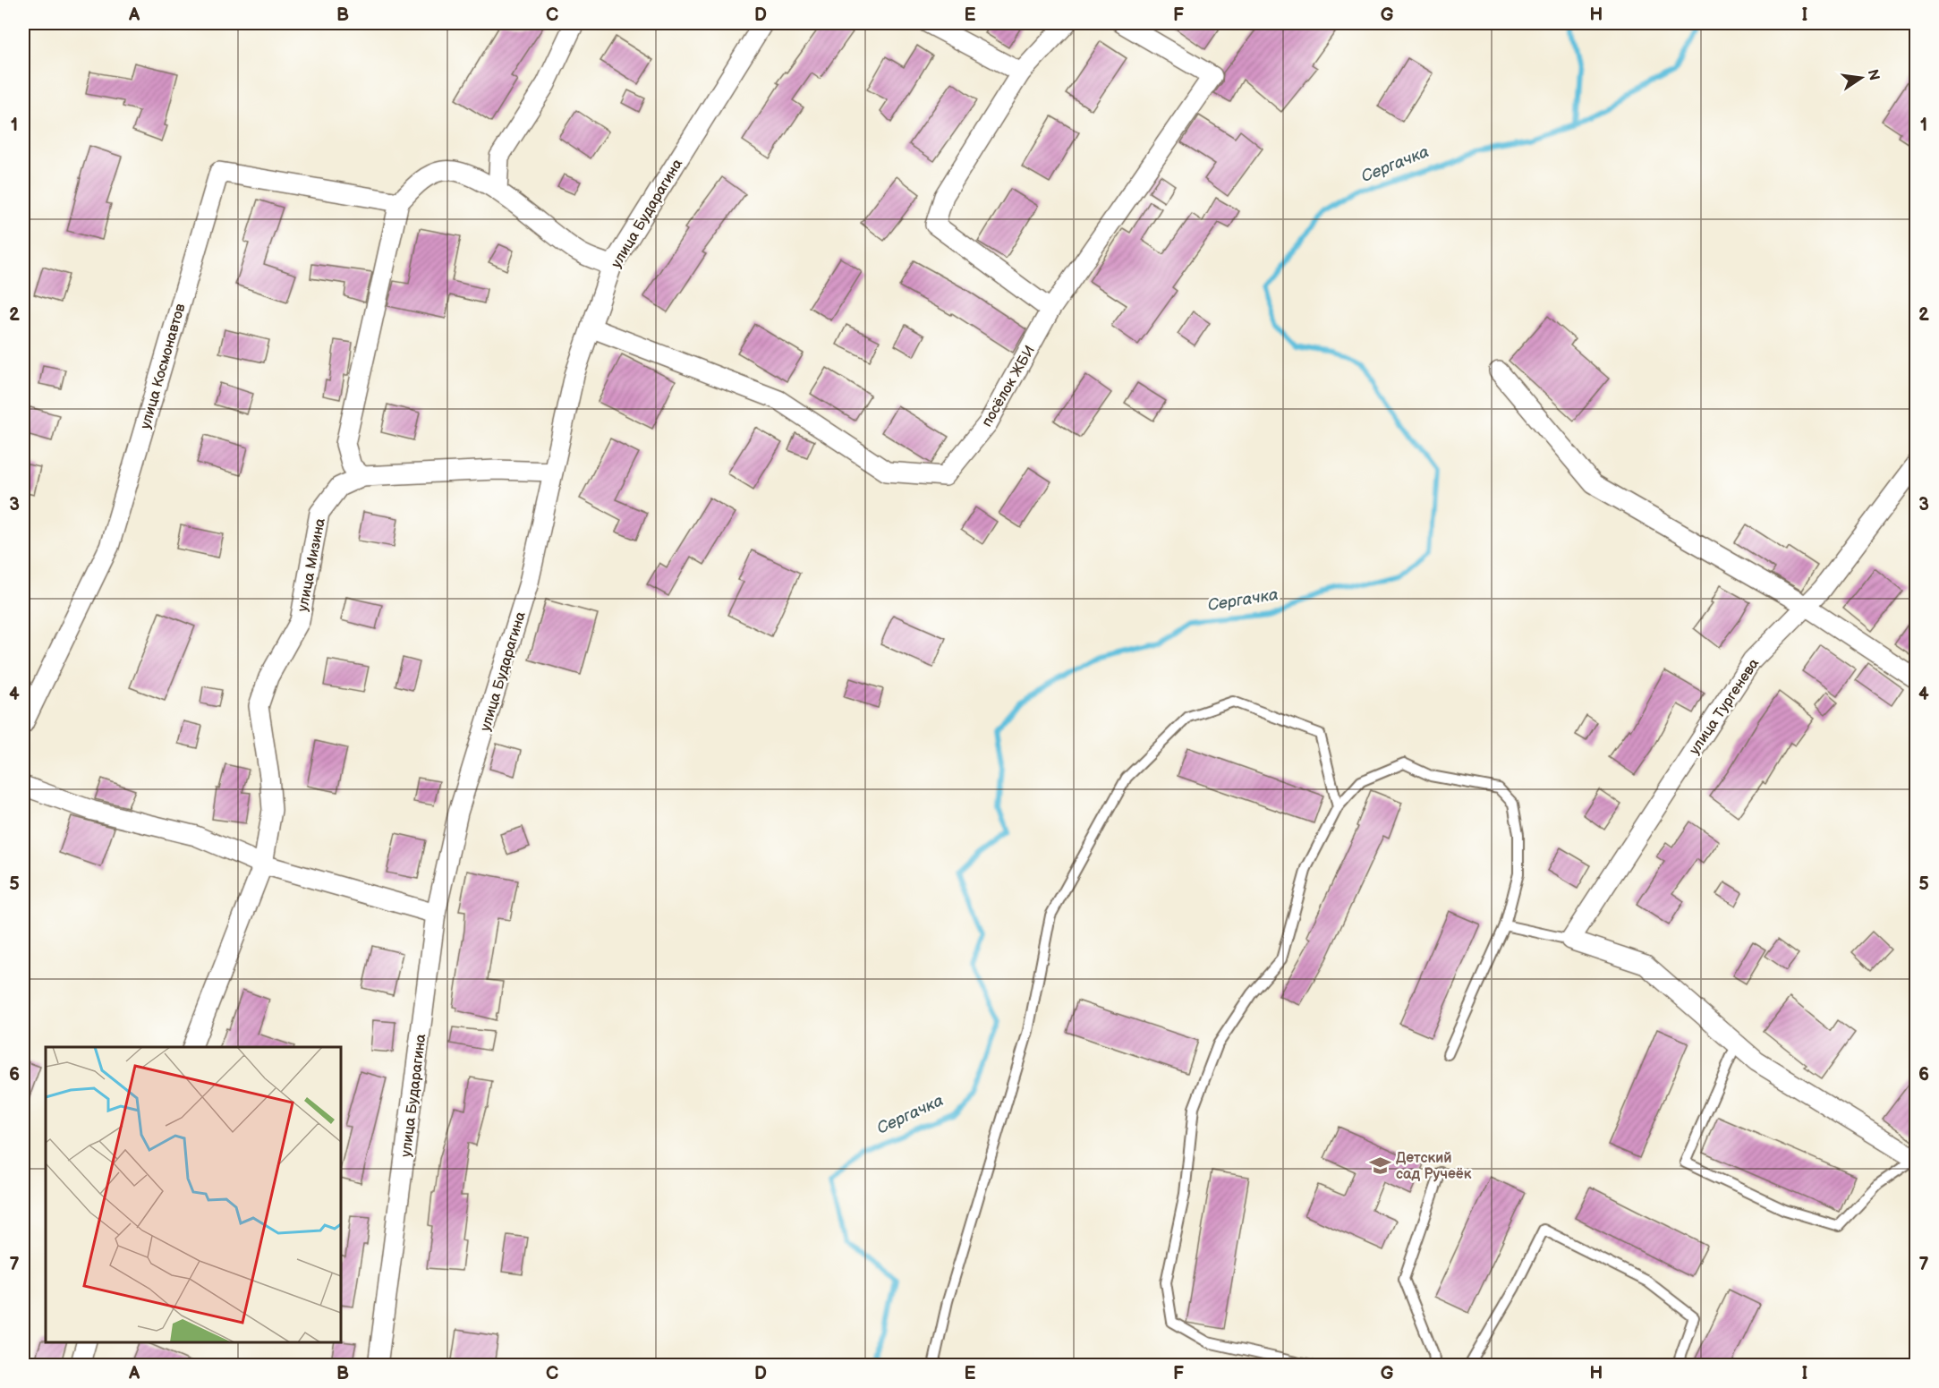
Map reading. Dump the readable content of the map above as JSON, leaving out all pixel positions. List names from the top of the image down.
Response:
{
  "streets": {
    "street": [
      "улица Бударагина",
      "улица Космонавтов",
      "посёлок ЖБИ",
      "улица Мизина",
      "улица Тургенева"
    ]
  },
  "crossings": [
    ["улица Бударагина", "посёлок ЖБИ"]
  ],
  "water": ["Сергачка"],
  "places": {
    "school or university": ["Детский сад Ручеёк"]
  },
  "north": "right",
  "grid": {
    "columns": [
      "A",
      "B",
      "C",
      "D",
      "E",
      "F",
      "G",
      "H",
      "I"
    ],
    "rows": [
      "1",
      "2",
      "3",
      "4",
      "5",
      "6",
      "7"
    ]
  }
}
